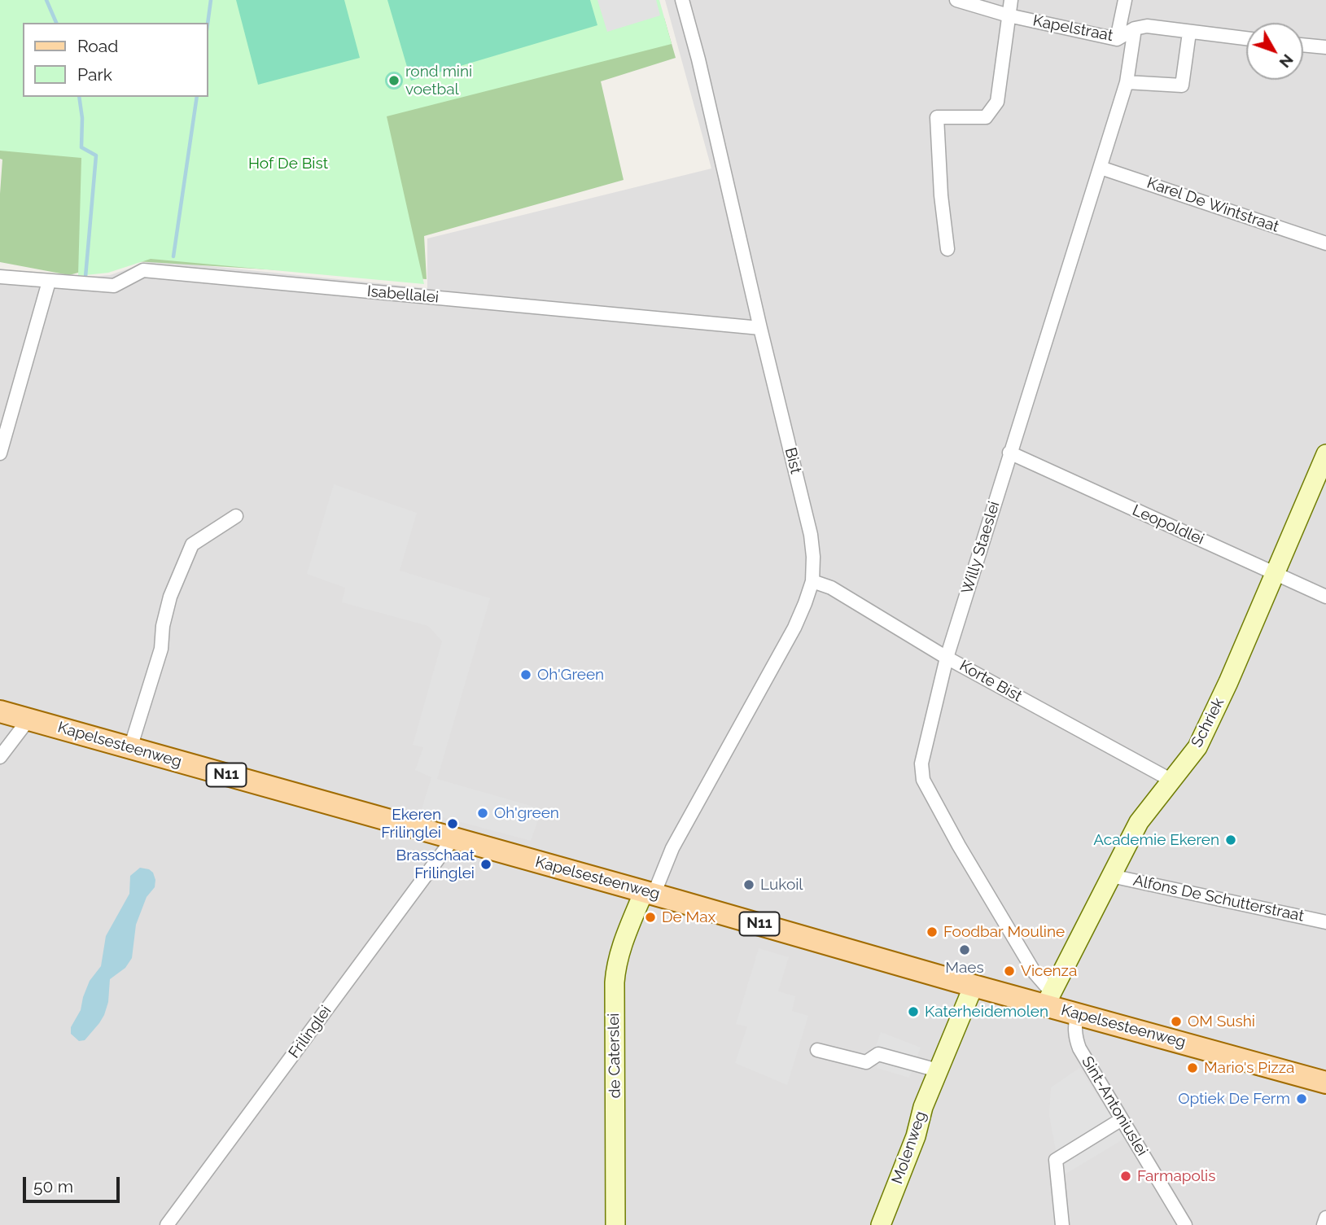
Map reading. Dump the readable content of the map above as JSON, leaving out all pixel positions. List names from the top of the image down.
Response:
{
  "streets": {
    "main road": ["Kapelsesteenweg", "N11"],
    "street": [
      "Kapelstraat",
      "Karel De Wintstraat",
      "Isabellalei",
      "Bist",
      "Leopoldlei",
      "Willy Staeslei",
      "Korte Bist",
      "Schriek",
      "Alfons De Schutterstraat",
      "Frilinglei",
      "de Caterslei",
      "Sint-Antoniuslei",
      "Molenweg"
    ]
  },
  "crossings": [
    ["Kapelstraat", "Willy Staeslei"],
    ["Karel De Wintstraat", "Willy Staeslei"],
    ["Isabellalei", "Bist"],
    ["Bist", "Korte Bist"],
    ["Bist", "Kapelsesteenweg"],
    ["Bist", "de Caterslei"],
    ["Leopoldlei", "Willy Staeslei"],
    ["Leopoldlei", "Schriek"],
    ["Willy Staeslei", "Korte Bist"],
    ["Willy Staeslei", "Schriek"],
    ["Willy Staeslei", "Kapelsesteenweg"],
    ["Korte Bist", "Schriek"],
    ["Schriek", "Kapelsesteenweg"],
    ["Schriek", "Alfons De Schutterstraat"],
    ["Kapelsesteenweg", "Frilinglei"],
    ["Kapelsesteenweg", "de Caterslei"],
    ["Kapelsesteenweg", "Sint-Antoniuslei"],
    ["Kapelsesteenweg", "Molenweg"]
  ],
  "parks": ["Hof De Bist"],
  "places": [
    "rond mini voetbal",
    "Oh'Green",
    "Oh'green",
    "Ekeren Frilinglei",
    "Academie Ekeren",
    "Brasschaat Frilinglei",
    "Lukoil",
    "De Max",
    "Foodbar Mouline",
    "Maes",
    "Vicenza",
    "Katerheidemolen",
    "OM Sushi",
    "Mario's Pizza",
    "Optiek De Ferm",
    "Farmapolis"
  ],
  "legend": ["Road", "Park"],
  "scale_bar": "50 m",
  "north": "bottom right"
}
